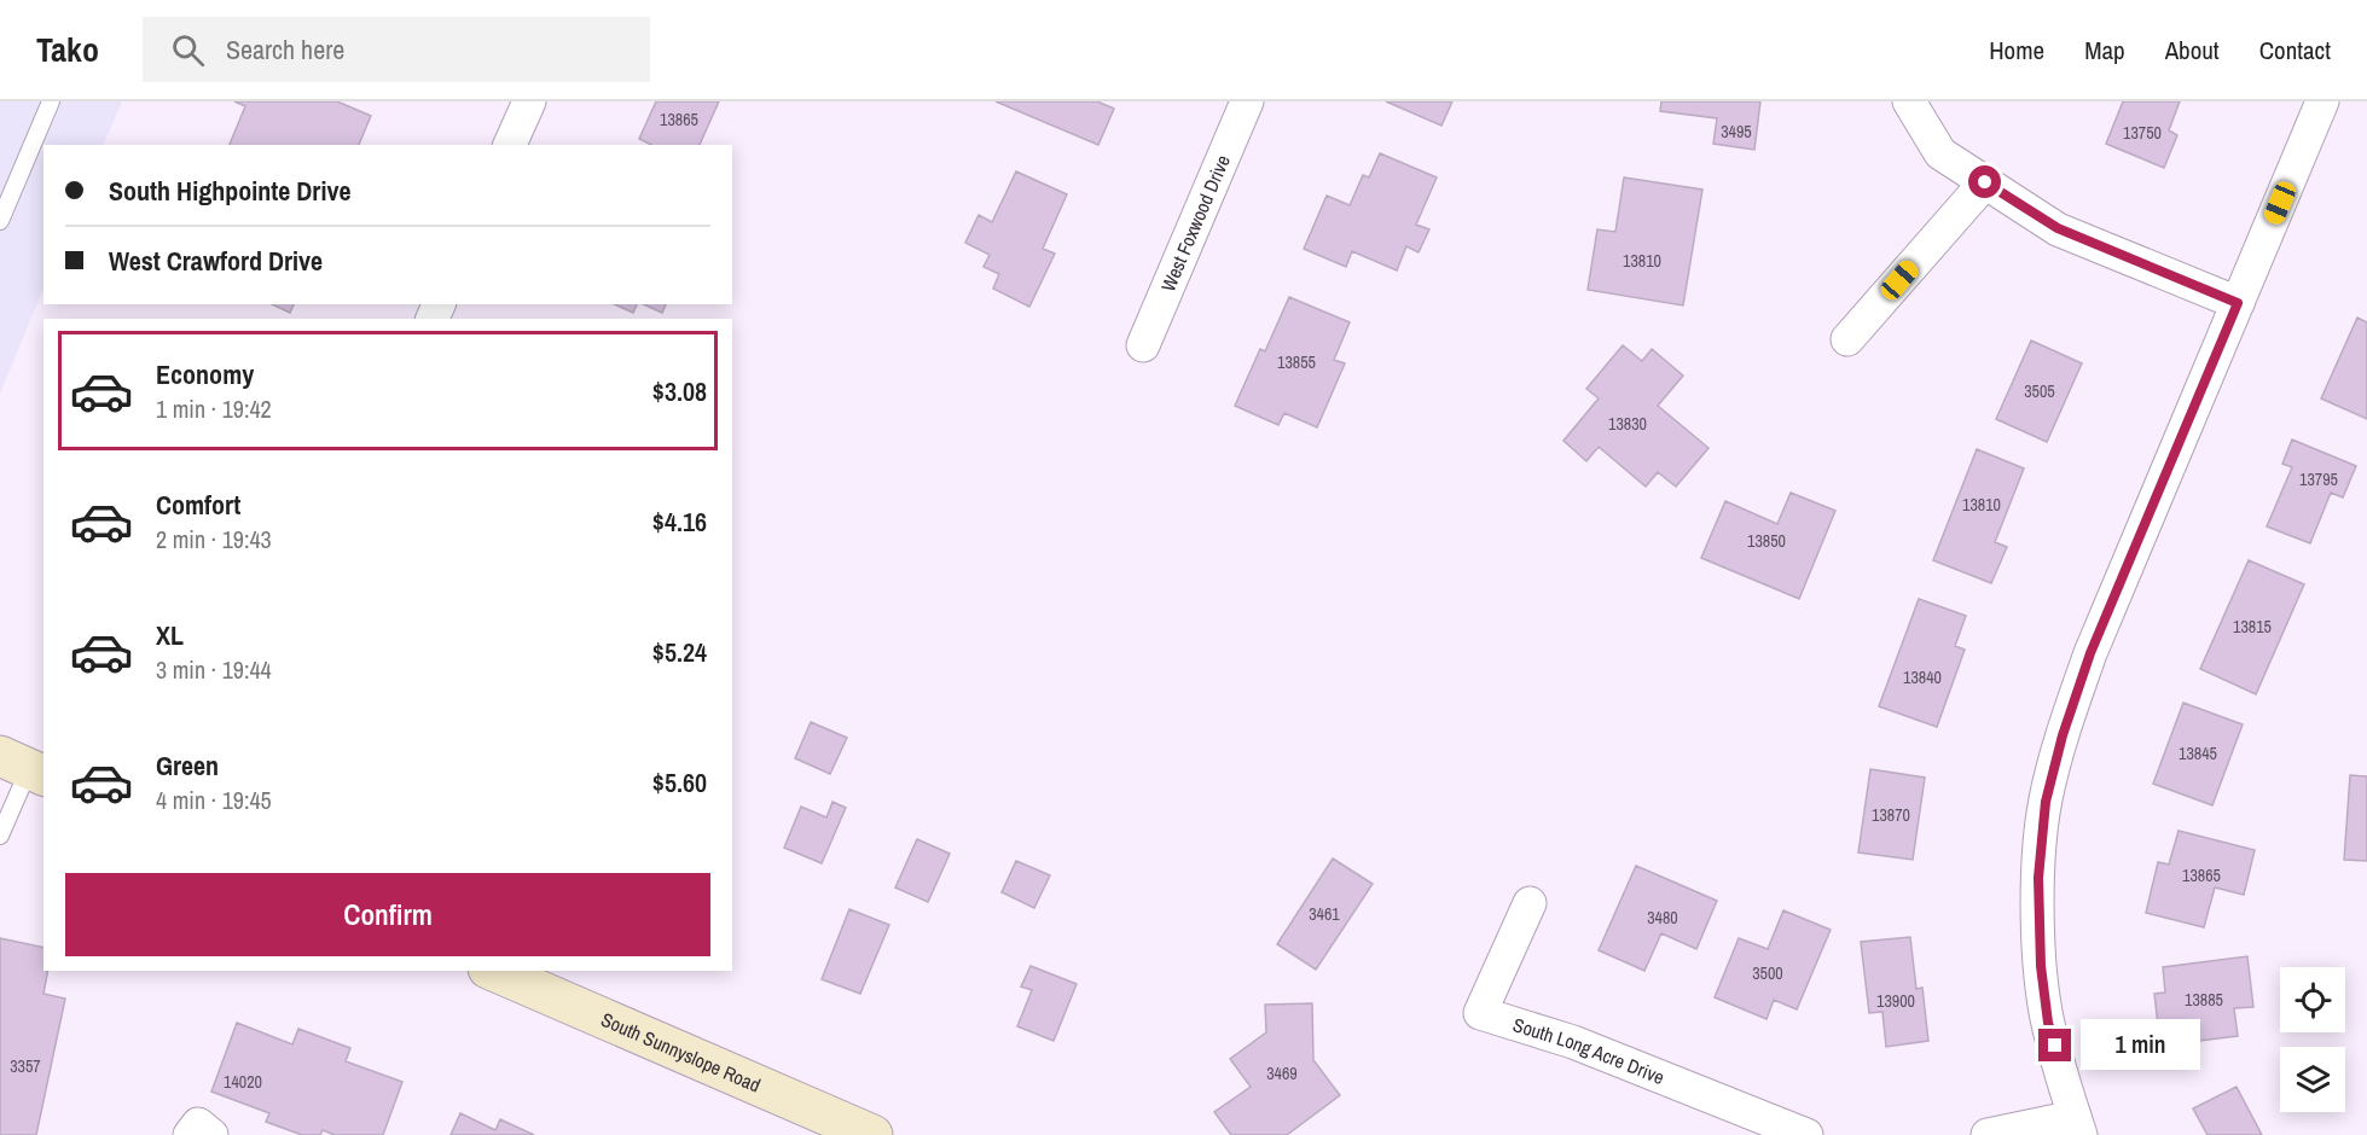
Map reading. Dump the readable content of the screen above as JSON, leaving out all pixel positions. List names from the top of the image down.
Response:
{
  "streets": {
    "street": ["West Foxwood Drive", "South Long Acre Drive", "South Sunnyslope Road"]
  },
  "house_numbers": [
    "13865",
    "3495",
    "13750",
    "13810",
    "13855",
    "3505",
    "13830",
    "13795",
    "13810",
    "13850",
    "13815",
    "13840",
    "13845",
    "13870",
    "13865",
    "3461",
    "3480",
    "3500",
    "13885",
    "13900",
    "3357",
    "3469",
    "14020"
  ],
  "page": {
    "header": "Tako",
    "search": "Search here",
    "nav": [
      "Home",
      "Map",
      "About",
      "Contact"
    ],
    "banner": ["South Highpointe Drive", "West Crawford Drive"],
    "list": [
      {
        "name": "Economy",
        "note": "1 min · 19:42",
        "value": "$3.08"
      },
      {
        "name": "Comfort",
        "note": "2 min · 19:43",
        "value": "$4.16"
      },
      {
        "name": "XL",
        "note": "3 min · 19:44",
        "value": "$5.24"
      },
      {
        "name": "Green",
        "note": "4 min · 19:45",
        "value": "$5.60"
      }
    ],
    "buttons": "Confirm",
    "bubble": "1 min"
  }
}
